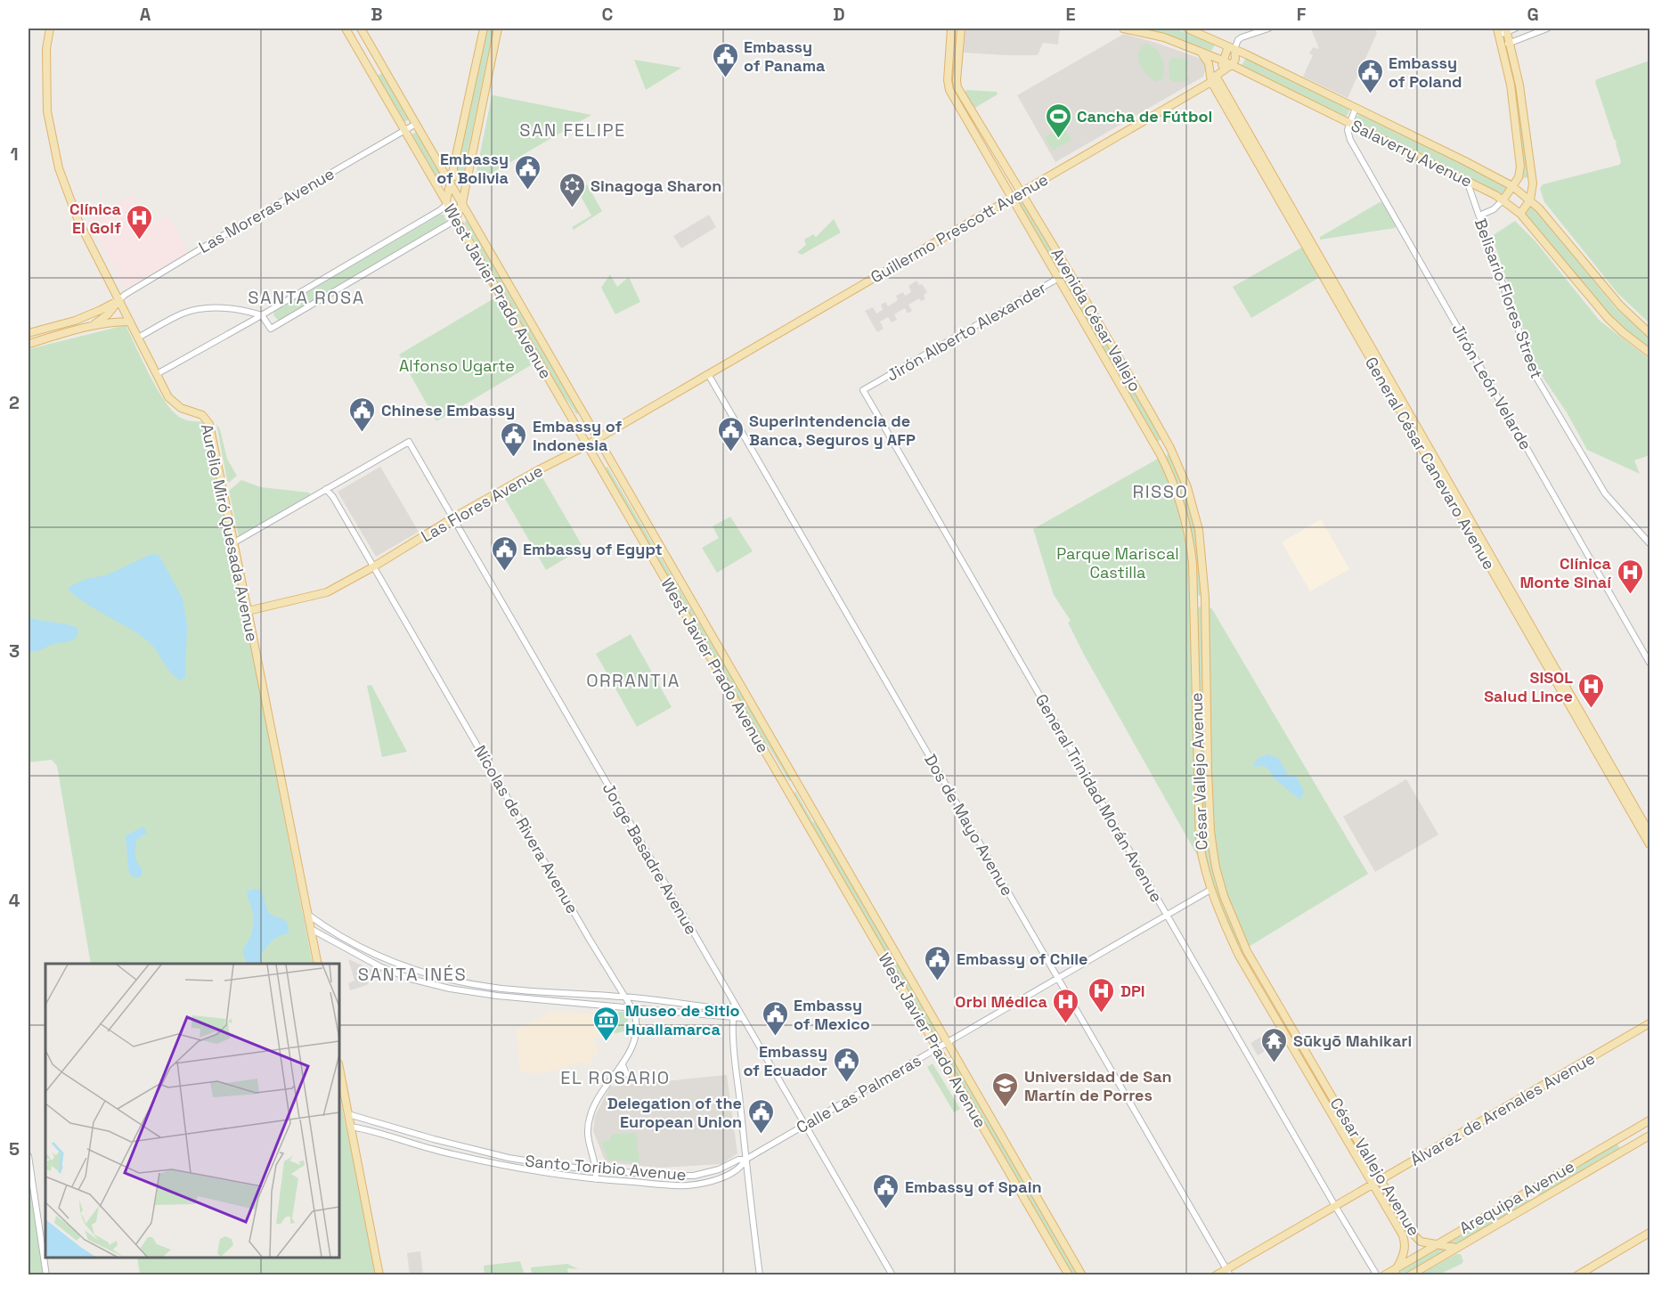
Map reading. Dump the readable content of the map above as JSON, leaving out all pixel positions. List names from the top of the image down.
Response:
{
  "streets": {
    "main road": [
      "Salaverry Avenue",
      "Guillermo Prescott Avenue",
      "West Javier Prado Avenue",
      "Avenida César Vallejo",
      "General César Canevaro Avenue",
      "Las Flores Avenue",
      "Aurelio Miró Quesada Avenue",
      "César Vallejo Avenue",
      "Álvarez de Arenales Avenue",
      "Arequipa Avenue"
    ],
    "street": [
      "Las Moreras Avenue",
      "Belisario Flores Street",
      "Jirón Alberto Alexander",
      "Jirón León Velarde",
      "General Trinidad Morán Avenue",
      "Dos de Mayo Avenue",
      "Nícolas de Rivera Avenue",
      "Jorge Basadre Avenue",
      "Calle Las Palmeras",
      "Santo Toribio Avenue"
    ]
  },
  "crossings": [
    ["Salaverry Avenue", "Belisario Flores Street"],
    ["Salaverry Avenue", "Jirón León Velarde"],
    ["Las Moreras Avenue", "West Javier Prado Avenue"],
    ["Las Moreras Avenue", "Aurelio Miró Quesada Avenue"],
    ["Guillermo Prescott Avenue", "Avenida César Vallejo"],
    ["Guillermo Prescott Avenue", "General César Canevaro Avenue"],
    ["Guillermo Prescott Avenue", "Las Flores Avenue"],
    ["Guillermo Prescott Avenue", "Dos de Mayo Avenue"],
    ["West Javier Prado Avenue", "Las Flores Avenue"],
    ["West Javier Prado Avenue", "Calle Las Palmeras"],
    ["Avenida César Vallejo", "Jirón Alberto Alexander"],
    ["Avenida César Vallejo", "César Vallejo Avenue"],
    ["Jirón Alberto Alexander", "César Vallejo Avenue"],
    ["Jirón Alberto Alexander", "General Trinidad Morán Avenue"],
    ["Las Flores Avenue", "Aurelio Miró Quesada Avenue"],
    ["Las Flores Avenue", "Dos de Mayo Avenue"],
    ["Las Flores Avenue", "Nícolas de Rivera Avenue"],
    ["Las Flores Avenue", "Jorge Basadre Avenue"],
    ["César Vallejo Avenue", "Calle Las Palmeras"],
    ["César Vallejo Avenue", "Álvarez de Arenales Avenue"],
    ["César Vallejo Avenue", "Arequipa Avenue"],
    ["General Trinidad Morán Avenue", "Calle Las Palmeras"],
    ["General Trinidad Morán Avenue", "Álvarez de Arenales Avenue"],
    ["Dos de Mayo Avenue", "Calle Las Palmeras"],
    ["Dos de Mayo Avenue", "Álvarez de Arenales Avenue"],
    ["Nícolas de Rivera Avenue", "Jorge Basadre Avenue"],
    ["Nícolas de Rivera Avenue", "Santo Toribio Avenue"],
    ["Jorge Basadre Avenue", "Calle Las Palmeras"],
    ["Calle Las Palmeras", "Santo Toribio Avenue"]
  ],
  "districts": [
    "SAN FELIPE",
    "SANTA ROSA",
    "RISSO",
    "ORRANTIA",
    "SANTA INÉS",
    "EL ROSARIO"
  ],
  "parks": ["Alfonso Ugarte", "Parque Mariscal Castilla"],
  "places": {
    "public building": [
      "Embassy of Panama",
      "Embassy of Poland",
      "Embassy of Bolivia",
      "Chinese Embassy",
      "Superintendencia de Banca, Seguros y AFP",
      "Embassy of Indonesia",
      "Embassy of Egypt",
      "Embassy of Chile",
      "Embassy of Mexico",
      "Embassy of Ecuador",
      "Delegation of the European Union",
      "Embassy of Spain"
    ],
    "sports": ["Cancha de Fútbol"],
    "synagogue": ["Sinagoga Sharon"],
    "hospital": [
      "Clínica El Golf",
      "Clínica Monte Sinaí",
      "SISOL Salud Lince",
      "DPI",
      "Orbi Médica"
    ],
    "museum": ["Museo de Sitio Huallamarca"],
    "temple": ["Sūkyō Mahikari"],
    "school or university": ["Universidad de San Martín de Porres"]
  },
  "grid": {
    "columns": [
      "A",
      "B",
      "C",
      "D",
      "E",
      "F",
      "G"
    ],
    "rows": [
      "1",
      "2",
      "3",
      "4",
      "5"
    ]
  }
}
